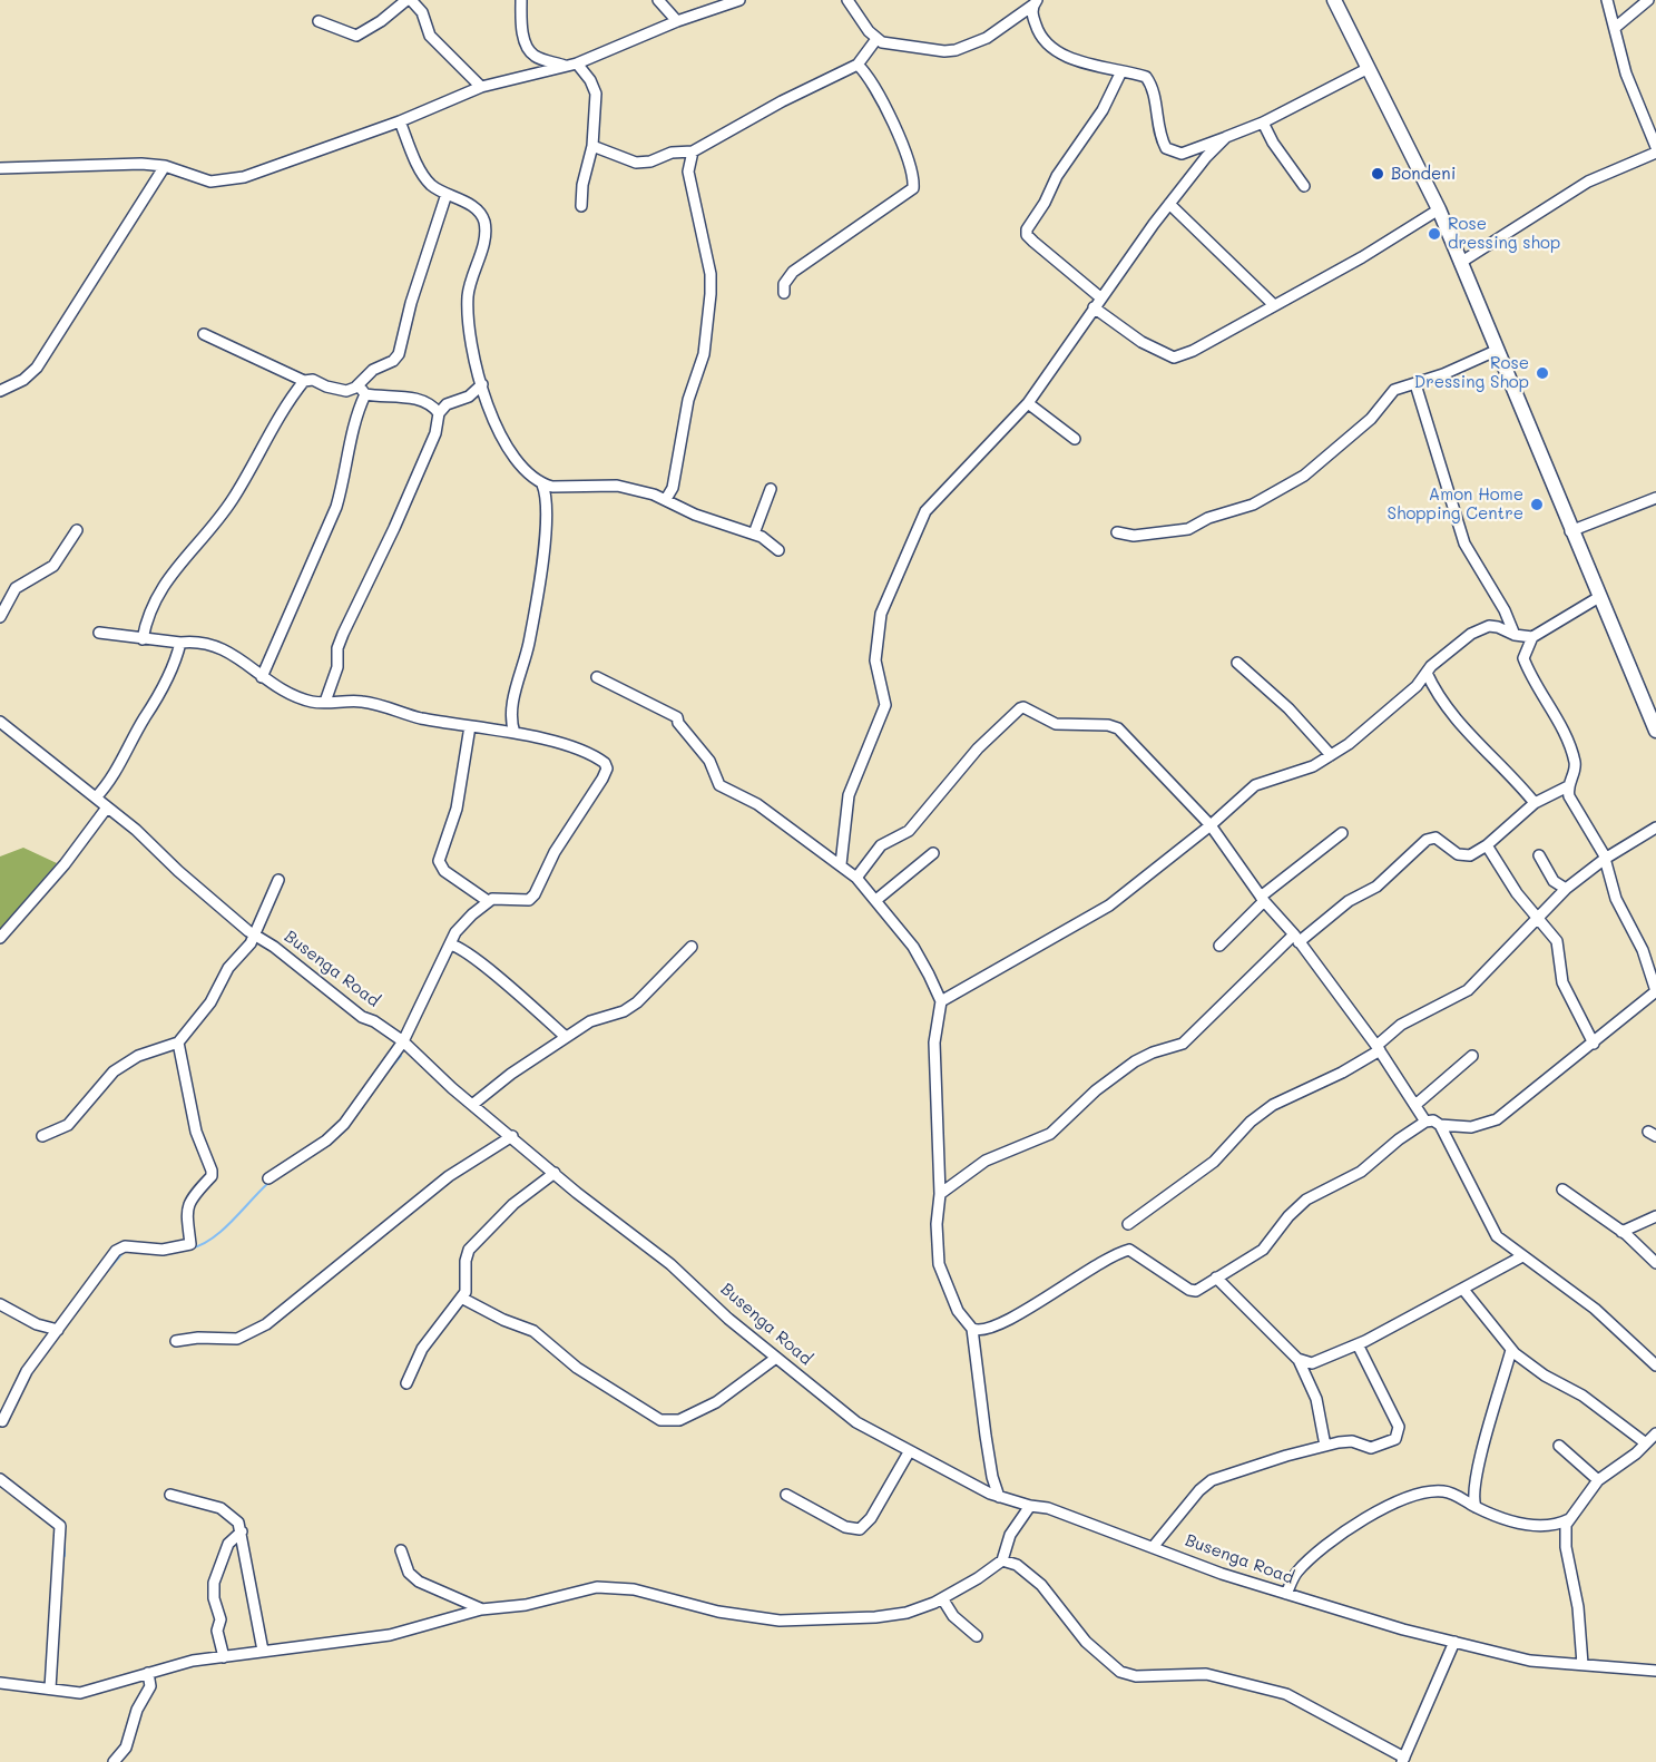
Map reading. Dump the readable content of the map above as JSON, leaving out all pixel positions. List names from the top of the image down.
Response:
{
  "streets": {
    "street": ["Busenga Road"]
  },
  "places": [
    "Bondeni",
    "Rose dressing shop",
    "Rose Dressing Shop",
    "Amon Home Shopping Centre"
  ]
}
